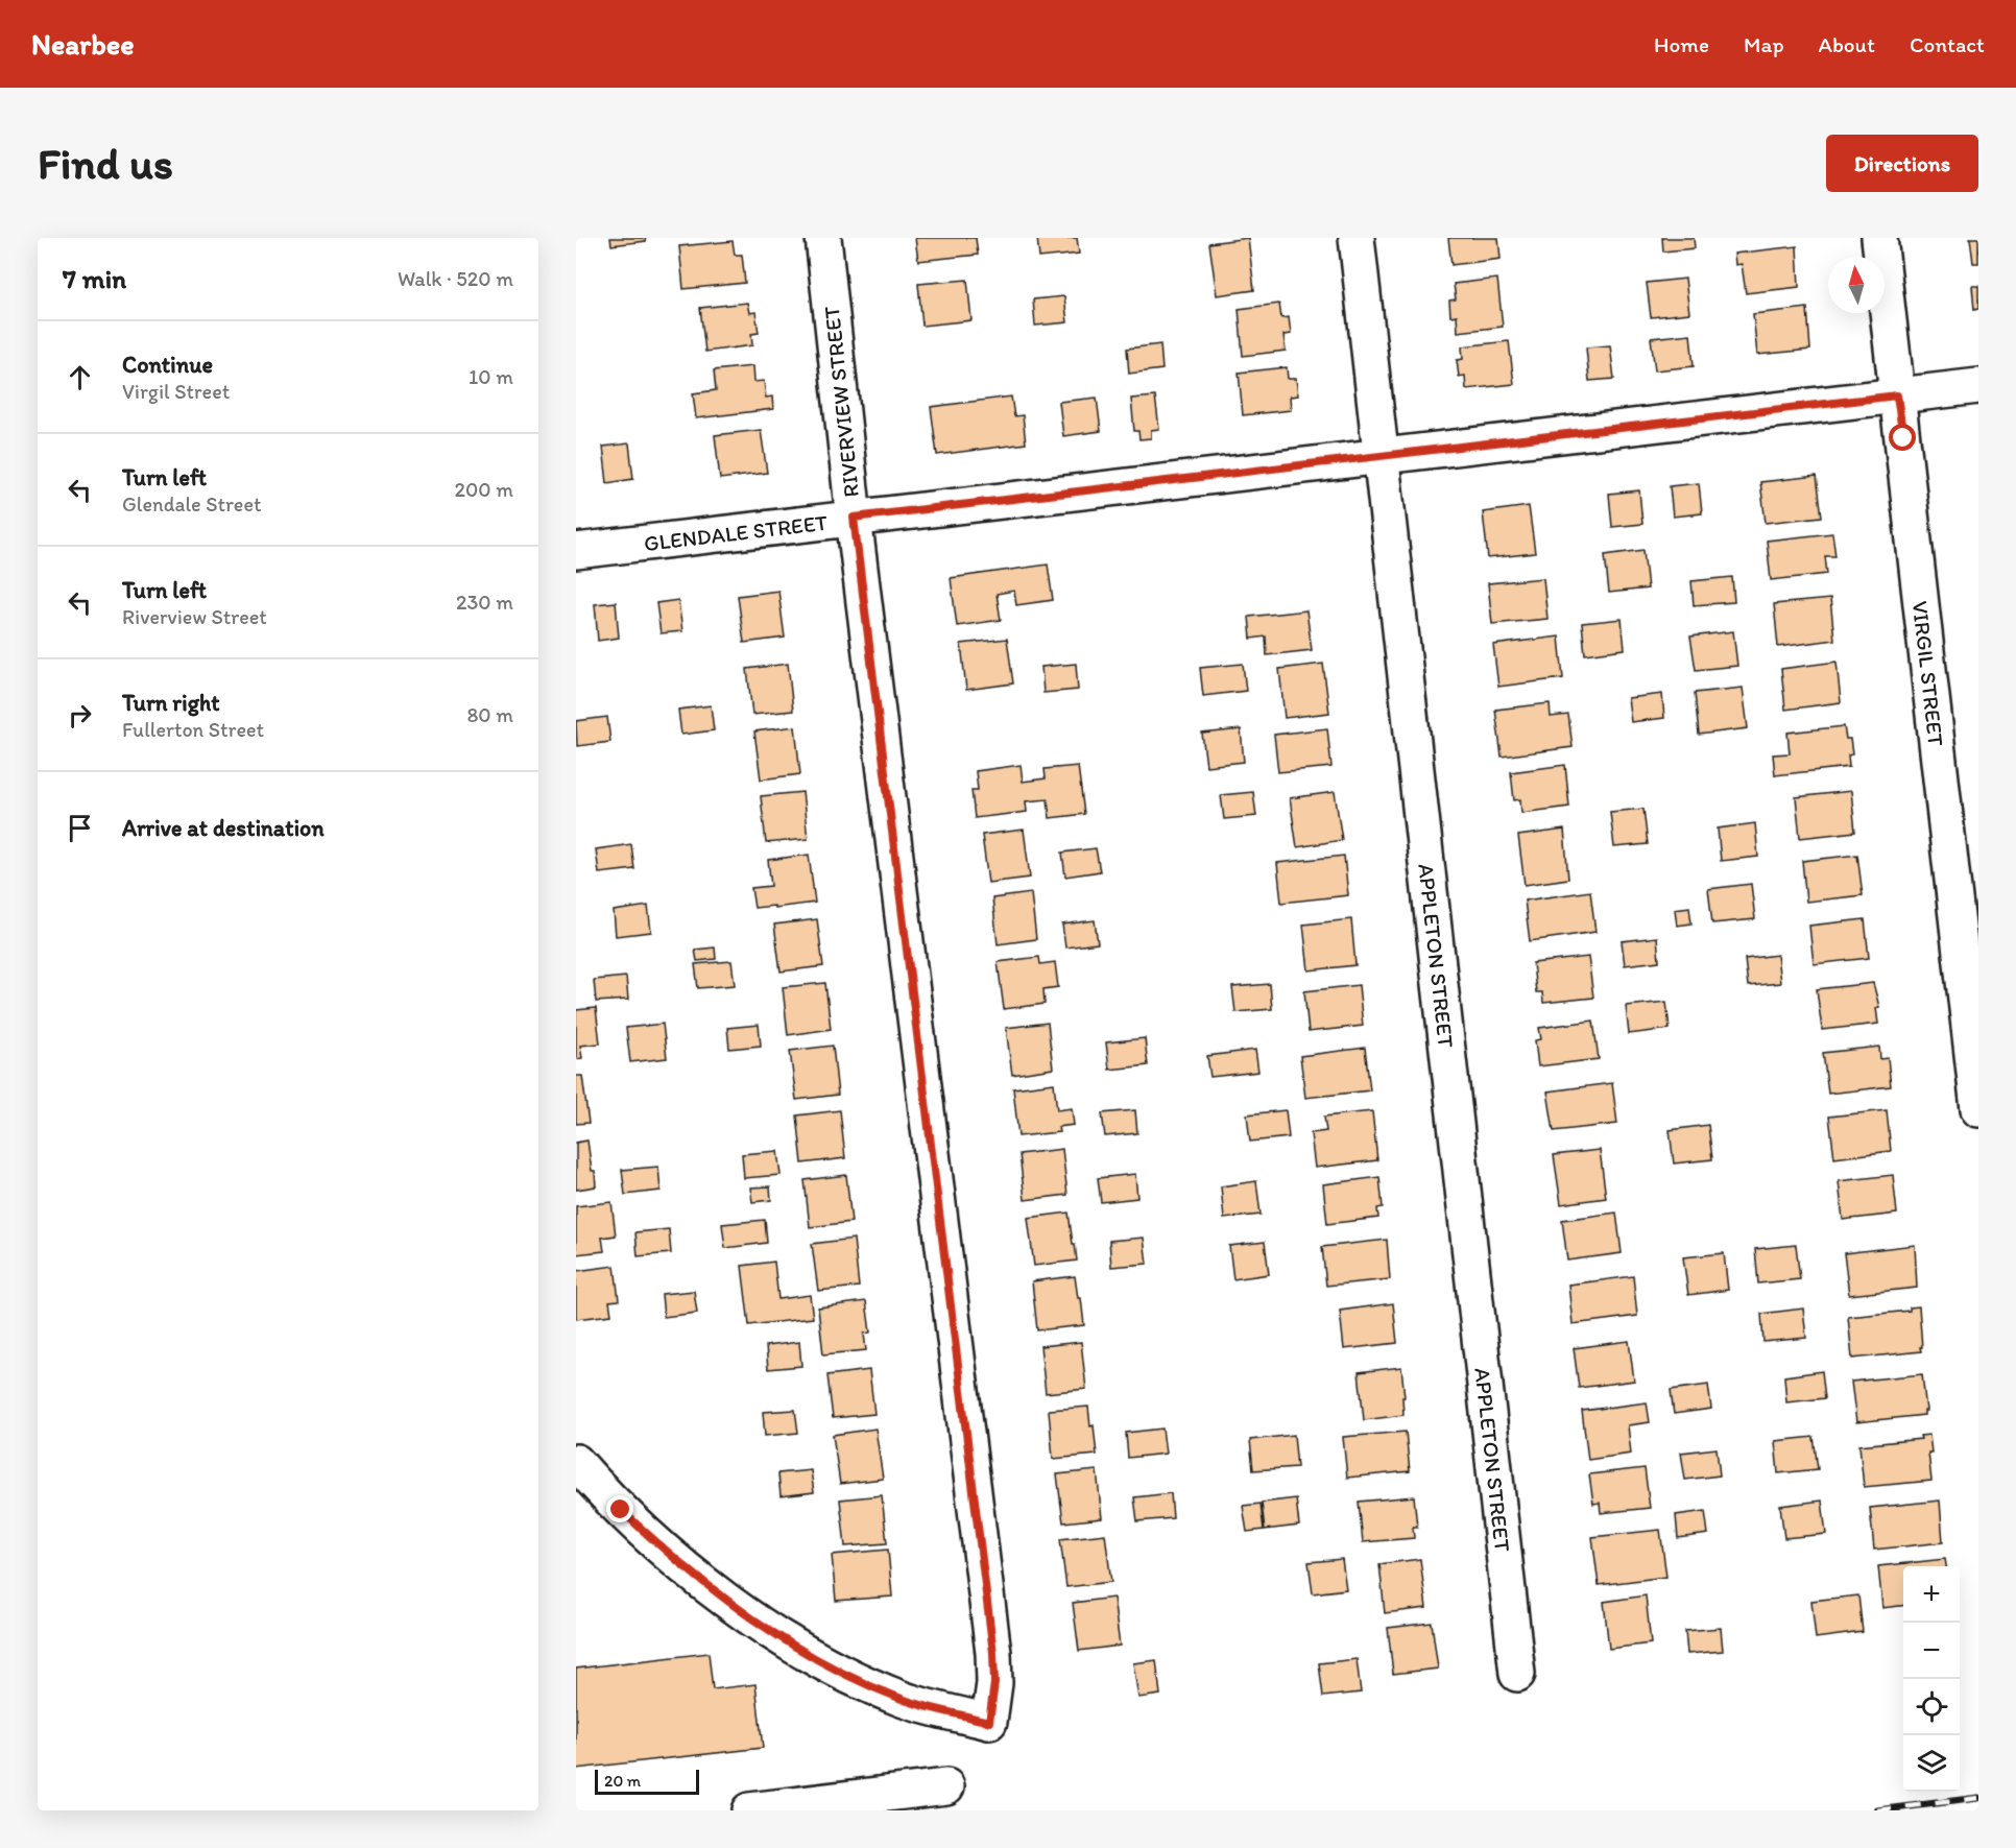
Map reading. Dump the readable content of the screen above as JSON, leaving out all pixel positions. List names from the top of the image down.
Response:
{
  "streets": {
    "street": [
      "RIVERVIEW STREET",
      "GLENDALE STREET",
      "VIRGIL STREET",
      "APPLETON STREET"
    ]
  },
  "crossings": [
    ["RIVERVIEW STREET", "GLENDALE STREET"],
    ["GLENDALE STREET", "VIRGIL STREET"],
    ["GLENDALE STREET", "APPLETON STREET"]
  ],
  "scale_bar": "20 m",
  "north": "top",
  "page": {
    "header": "Nearbee",
    "nav": [
      "Home",
      "Map",
      "About",
      "Contact"
    ],
    "buttons": "Directions",
    "title": "Find us",
    "heading": ["7 min", "Walk · 520 m"],
    "list": [
      ["Continue", "Virgil Street", "10 m"],
      ["Turn left", "Glendale Street", "200 m"],
      ["Turn left", "Riverview Street", "230 m"],
      ["Turn right", "Fullerton Street", "80 m"],
      "Arrive at destination"
    ],
    "map_buttons": ["+", "−"],
    "scale": "20 m"
  }
}
